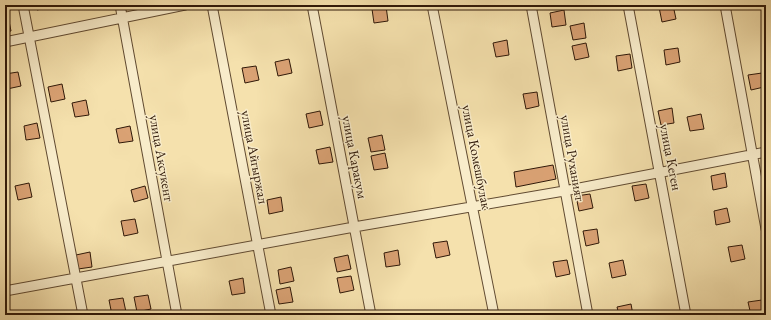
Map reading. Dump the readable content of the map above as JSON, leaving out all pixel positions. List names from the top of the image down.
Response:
{
  "streets": {
    "street": [
      "улица Айгыржал",
      "улица Каракум",
      "улица Комешбулак",
      "улица Кеген",
      "улица Аксукент",
      "улица Руханият"
    ]
  }
}
